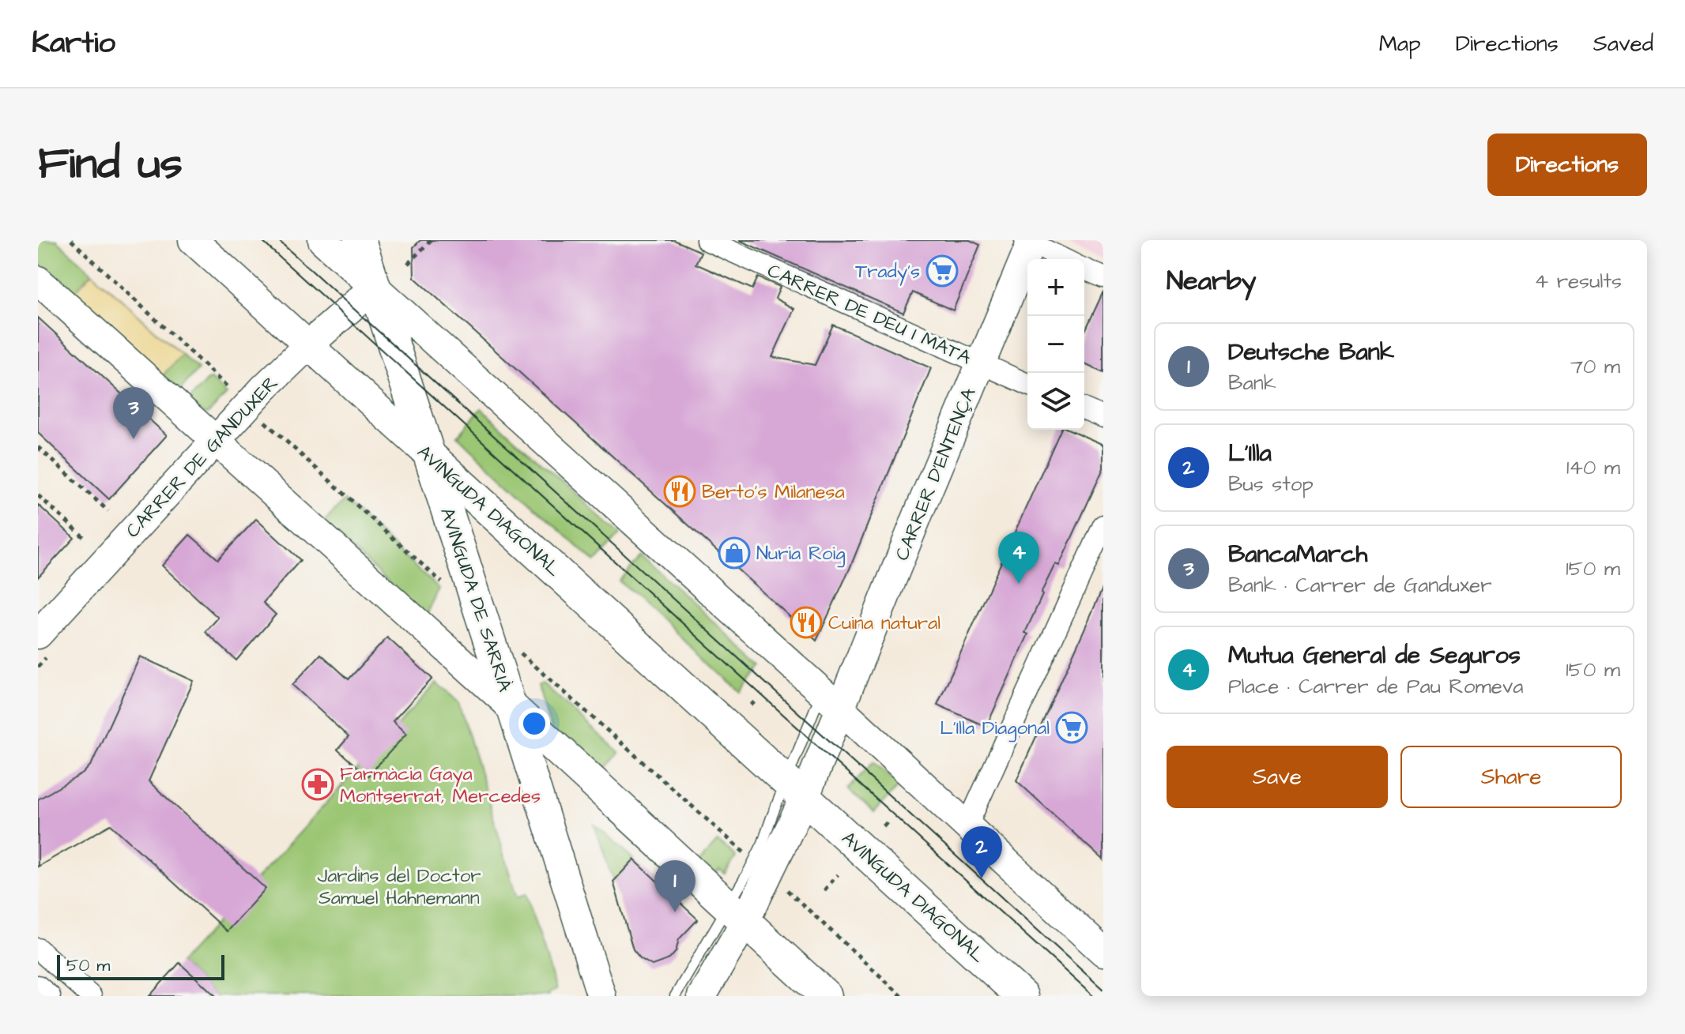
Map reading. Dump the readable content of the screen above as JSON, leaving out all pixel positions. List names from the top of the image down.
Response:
{
  "streets": {
    "main road": [
      "CARRER DE GANDUXER",
      "CARRER D'ENTENÇA",
      "AVINGUDA DIAGONAL",
      "AVINGUDA DE SARRIÀ"
    ],
    "street": ["CARRER DE DEU I MATA"]
  },
  "crossings": [
    ["CARRER DE DEU I MATA", "CARRER D'ENTENÇA"],
    ["CARRER DE GANDUXER", "AVINGUDA DIAGONAL"],
    ["CARRER DE GANDUXER", "AVINGUDA DE SARRIÀ"],
    ["AVINGUDA DIAGONAL", "AVINGUDA DE SARRIÀ"]
  ],
  "parks": ["Jardins del Doctor Samuel Hahnemann"],
  "places": {
    "supermarket": ["Trady's", "L'Illa Diagonal"],
    "restaurant": ["Berto's Milanesa", "Cuina natural"],
    "shop": ["Nuria Roig"],
    "pharmacy": ["Farmàcia Gaya Montserrat, Mercedes"]
  },
  "scale_bar": "50 m",
  "page": {
    "header": "Kartio",
    "nav": ["Map", "Directions", "Saved"],
    "title": "Find us",
    "buttons": [
      "Directions",
      ["Save", "Share"]
    ],
    "heading": ["Nearby", "4 results"],
    "map_buttons": ["+", "−"],
    "list": [
      {
        "mark": "1",
        "name": "Deutsche Bank",
        "note": "Bank",
        "value": "70 m"
      },
      {
        "mark": "2",
        "name": "L'Illa",
        "note": "Bus stop",
        "value": "140 m"
      },
      {
        "mark": "3",
        "name": "BancaMarch",
        "note": "Bank · Carrer de Ganduxer",
        "value": "150 m"
      },
      {
        "mark": "4",
        "name": "Mutua General de Seguros",
        "note": "Place · Carrer de Pau Romeva",
        "value": "150 m"
      }
    ],
    "pins": [
      "3",
      "4",
      "2",
      "1"
    ],
    "scale": "50 m"
  }
}
